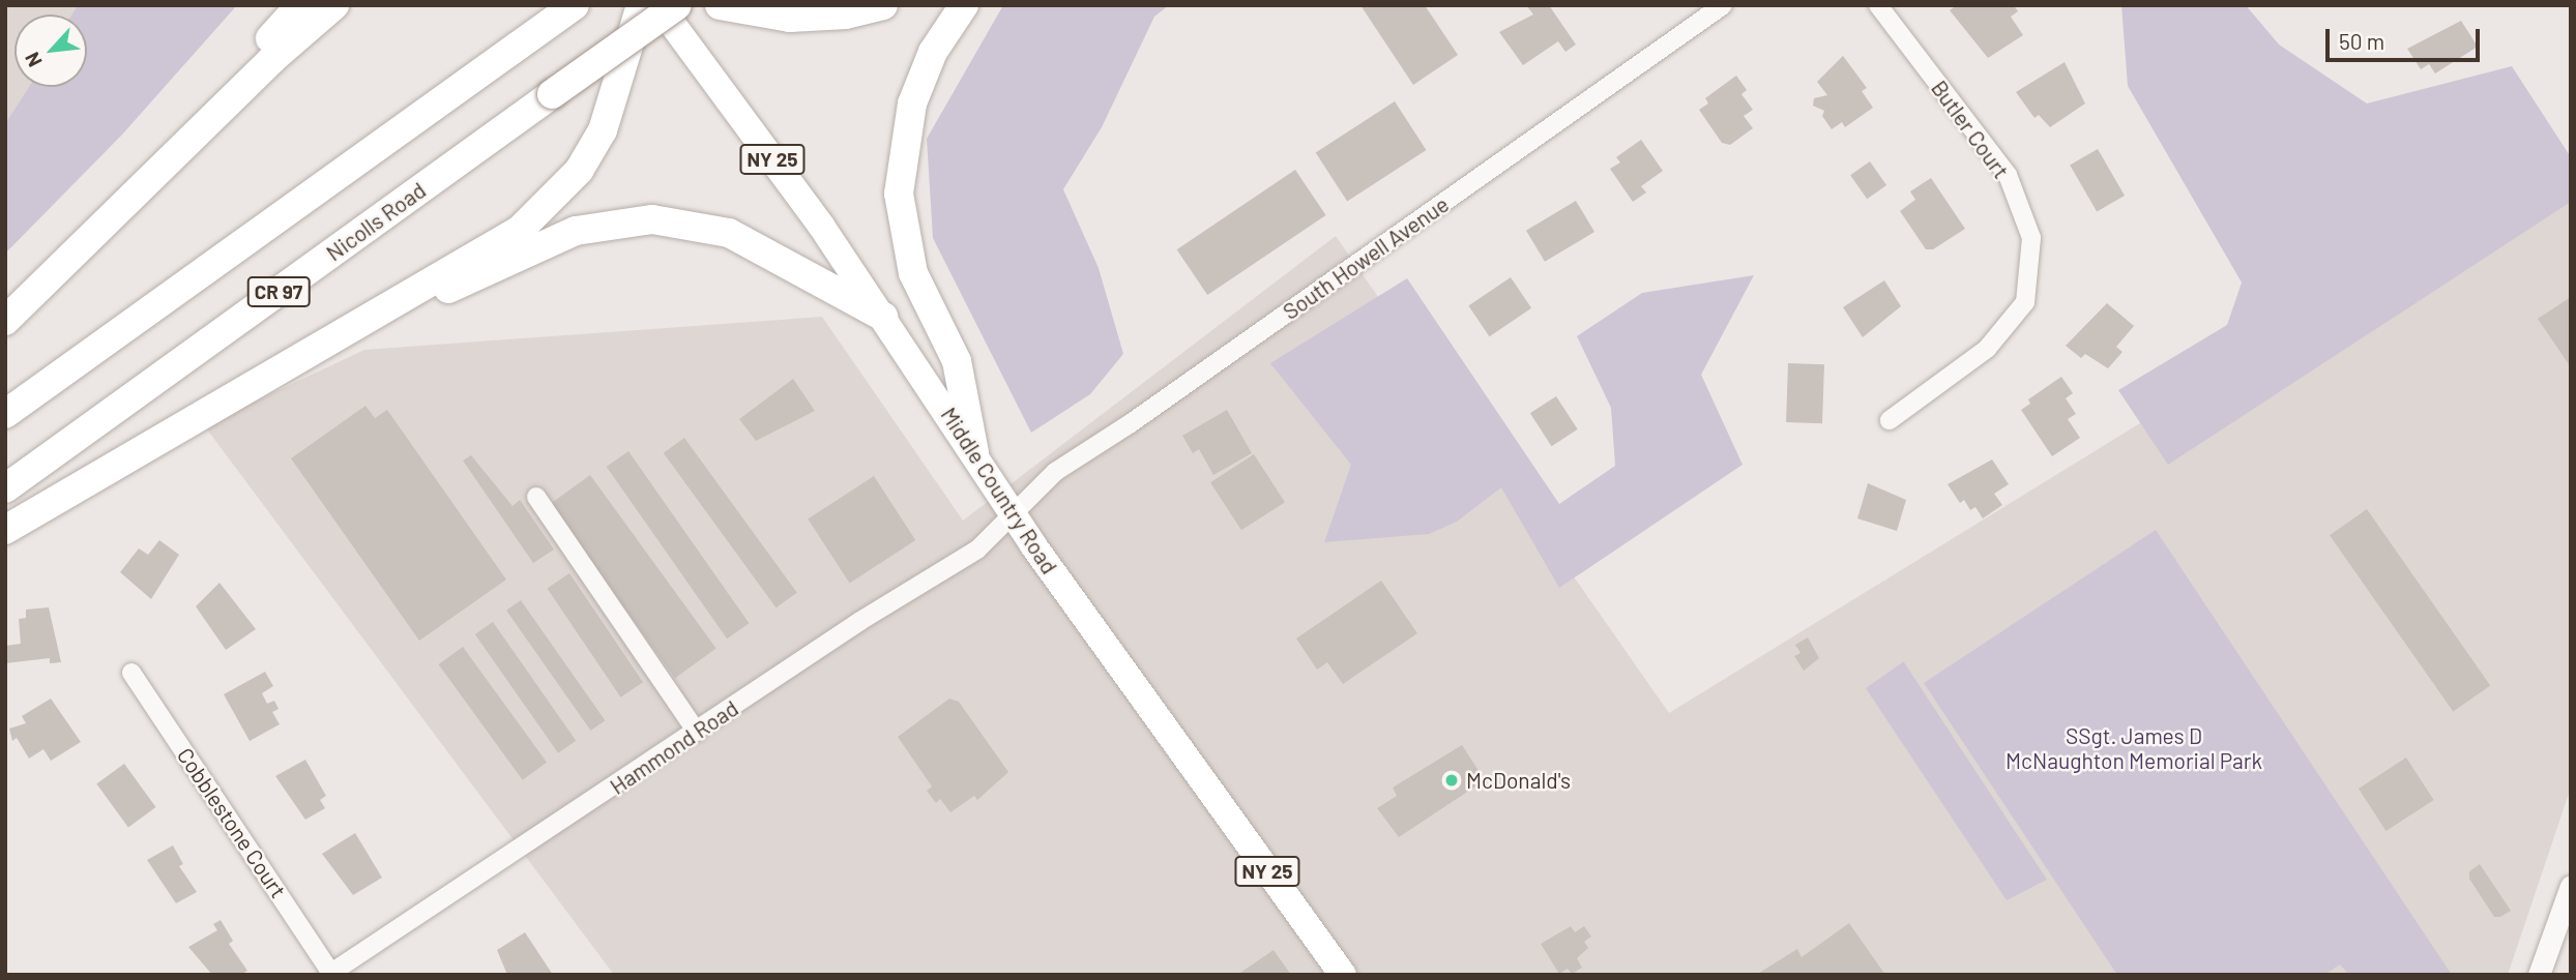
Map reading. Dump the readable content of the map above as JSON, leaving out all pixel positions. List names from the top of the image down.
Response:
{
  "streets": {
    "highway": ["Nicolls Road", "CR 97"],
    "main road": ["NY 25", "Middle Country Road"],
    "street": [
      "Butler Court",
      "South Howell Avenue",
      "Hammond Road",
      "Cobblestone Court"
    ]
  },
  "crossings": [
    ["South Howell Avenue", "Middle Country Road"],
    ["South Howell Avenue", "Hammond Road"],
    ["Middle Country Road", "Hammond Road"],
    ["Hammond Road", "Cobblestone Court"]
  ],
  "parks": ["SSgt. James D McNaughton Memorial Park"],
  "places": ["McDonald's"],
  "scale_bar": "50 m",
  "north": "bottom left"
}
